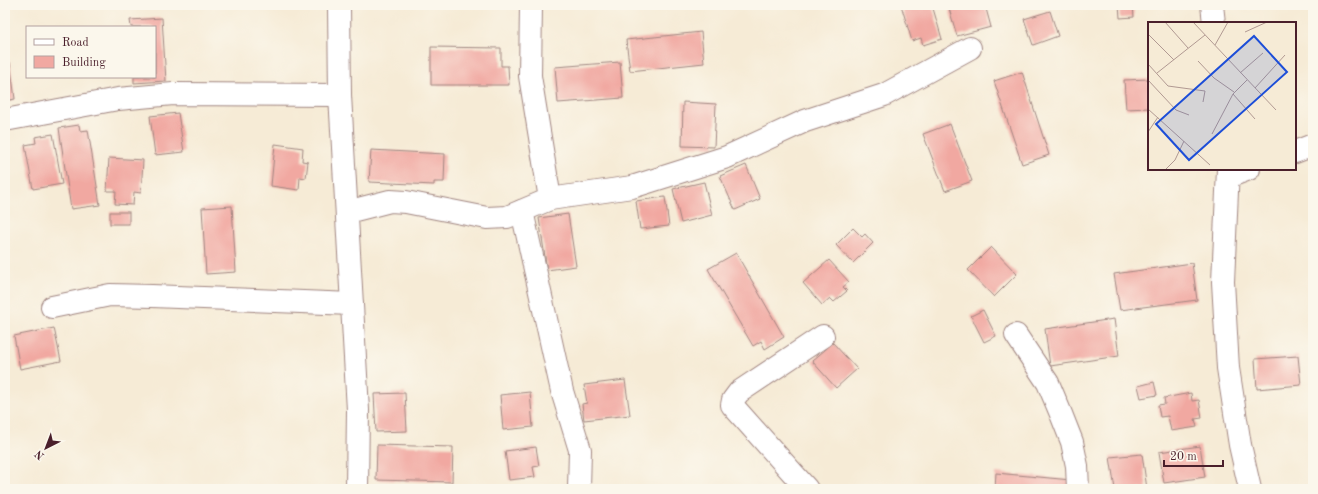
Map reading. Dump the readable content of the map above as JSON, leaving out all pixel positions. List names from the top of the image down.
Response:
{
  "legend": ["Road", "Building"],
  "scale_bar": "20 m",
  "north": "bottom left"
}
